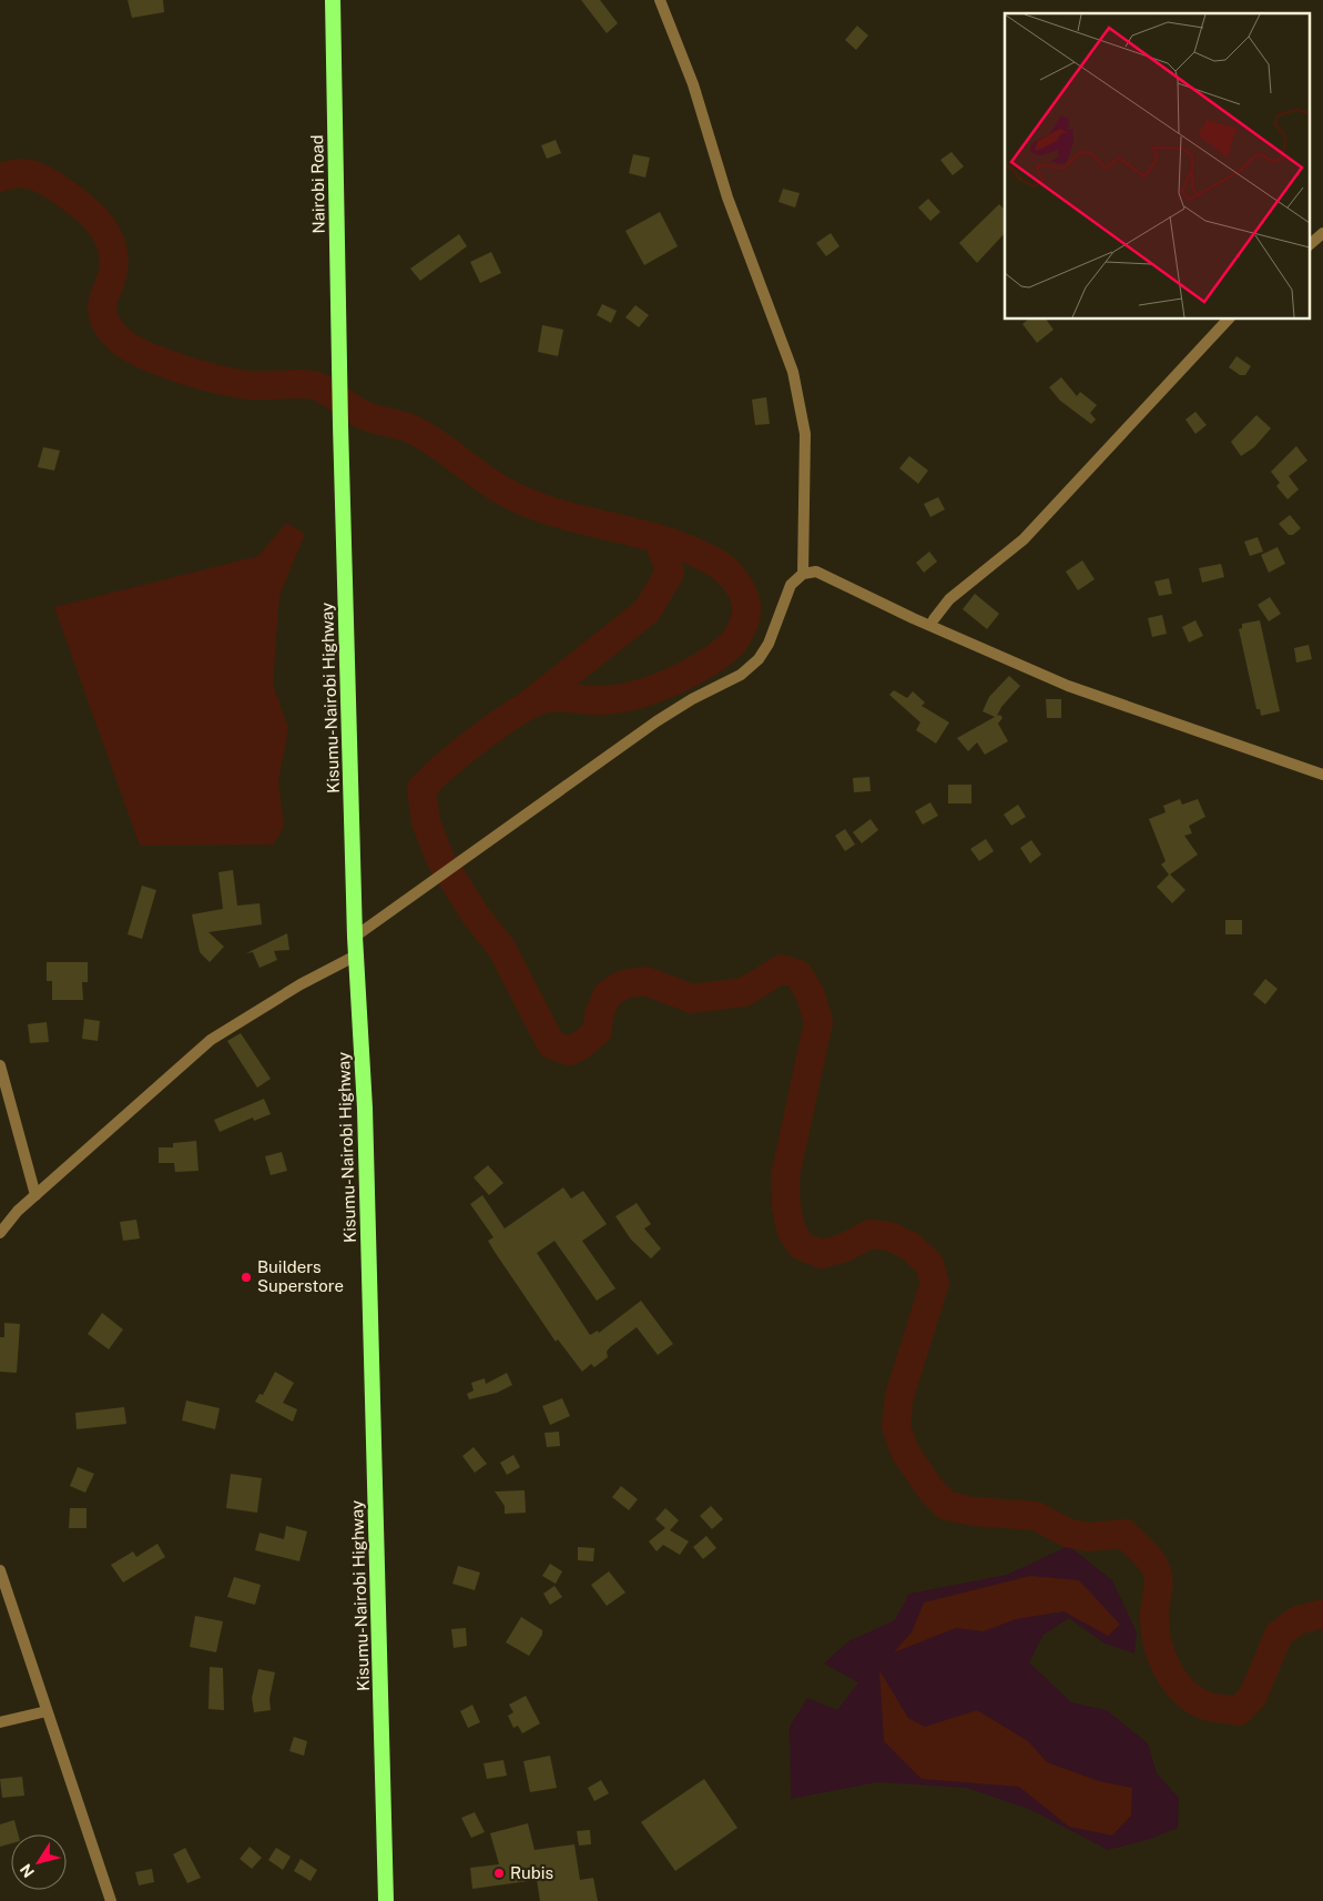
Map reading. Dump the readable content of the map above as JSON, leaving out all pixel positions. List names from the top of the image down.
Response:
{
  "streets": {
    "highway": ["Nairobi Road", "Kisumu-Nairobi Highway"]
  },
  "crossings": [
    ["Nairobi Road", "Kisumu-Nairobi Highway"]
  ],
  "places": ["Builders Superstore", "Rubis"],
  "north": "bottom left"
}
